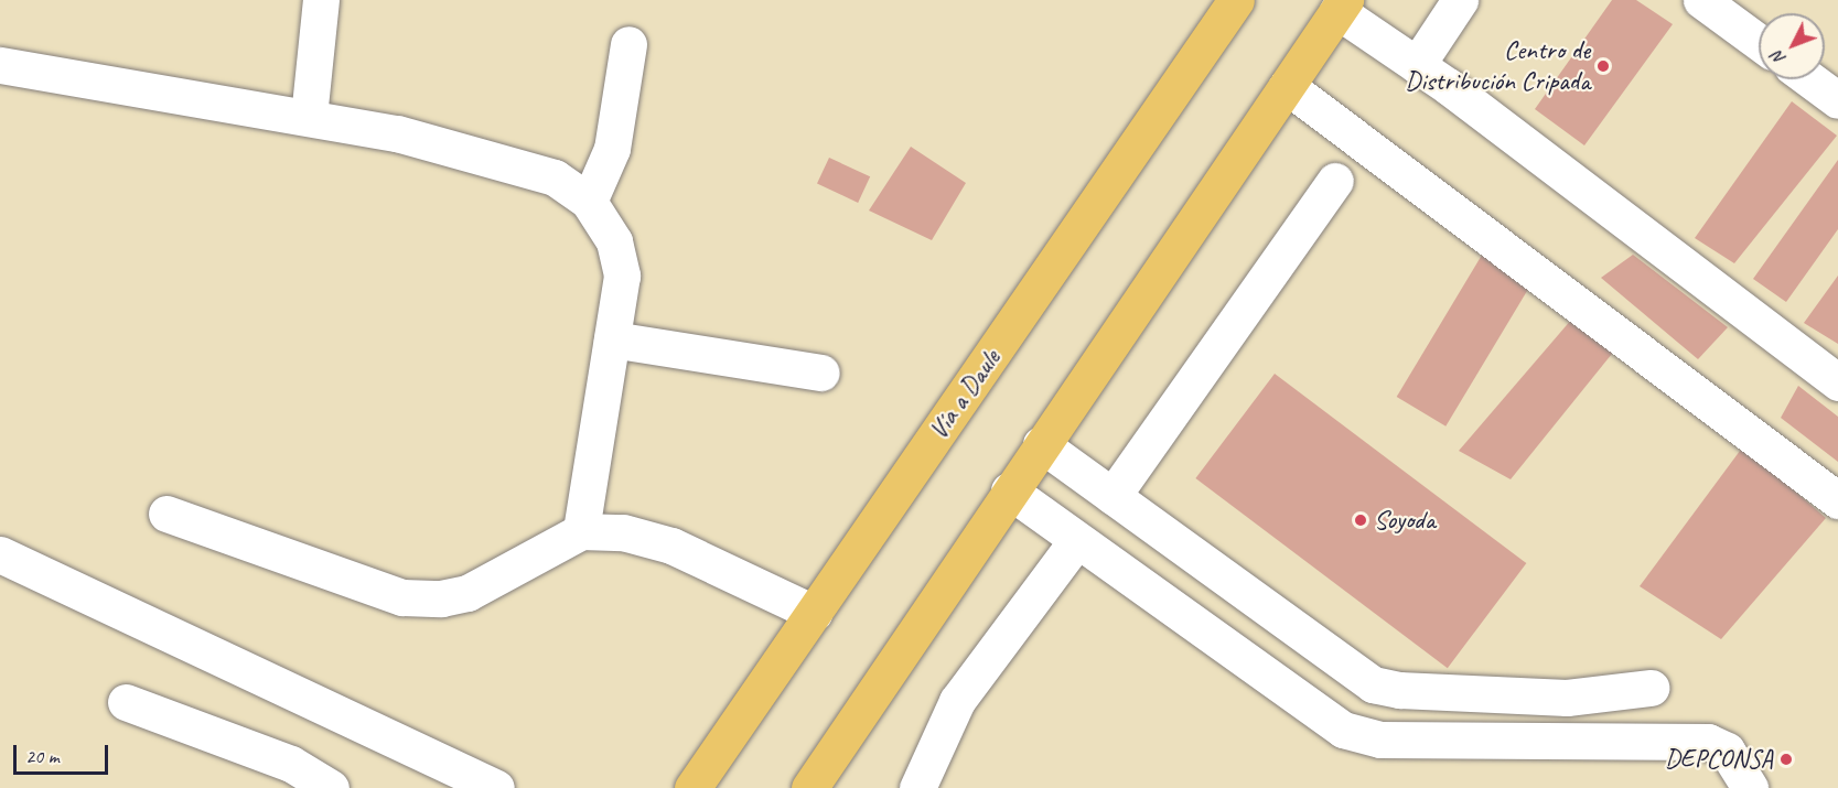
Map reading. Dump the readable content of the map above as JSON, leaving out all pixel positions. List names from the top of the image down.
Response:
{
  "streets": {
    "highway": ["Vía a Daule"]
  },
  "places": ["Centro de Distribución Cripada", "Soyoda", "DEPCONSA"],
  "scale_bar": "20 m",
  "north": "bottom left"
}
